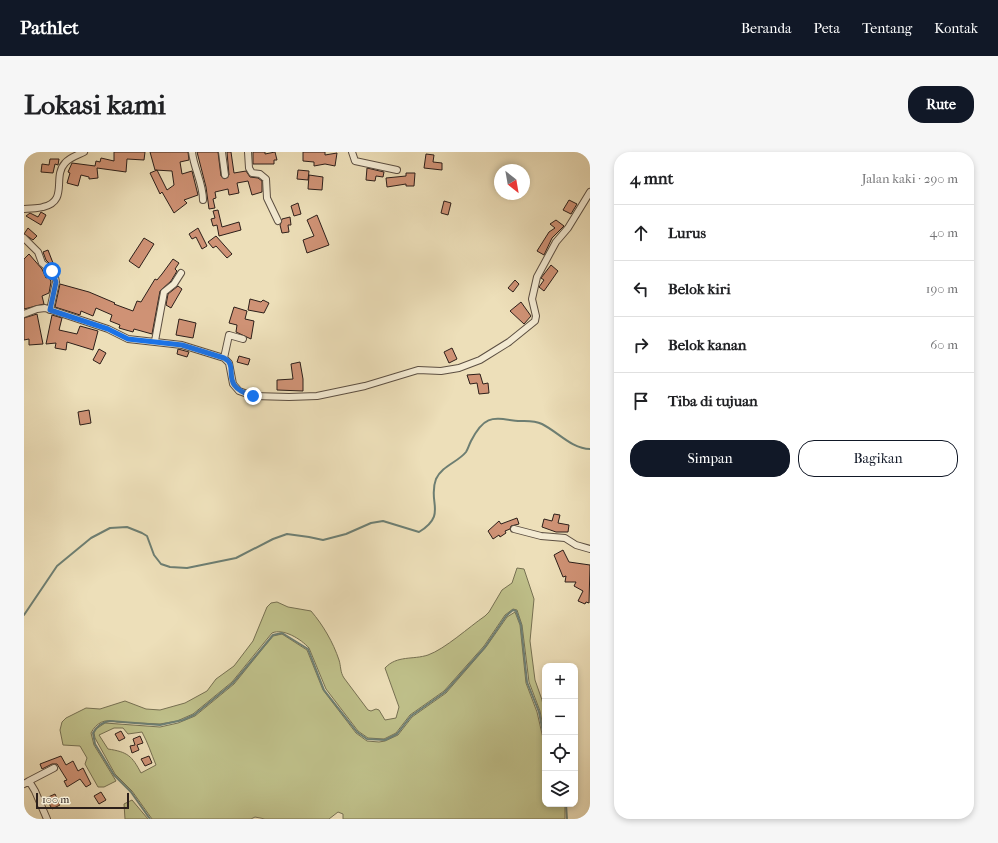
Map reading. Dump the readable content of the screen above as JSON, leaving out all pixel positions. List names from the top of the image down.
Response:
{
  "scale_bar": "100 m",
  "north": "bottom right",
  "page": {
    "header": "Pathlet",
    "nav": [
      "Beranda",
      "Peta",
      "Tentang",
      "Kontak"
    ],
    "buttons": [
      "Rute",
      ["Simpan", "Bagikan"]
    ],
    "title": "Lokasi kami",
    "heading": ["4 mnt", "Jalan kaki · 290 m"],
    "list": [
      ["Lurus", "40 m"],
      ["Belok kiri", "190 m"],
      ["Belok kanan", "60 m"],
      "Tiba di tujuan"
    ],
    "map_buttons": ["+", "−"],
    "scale": "100 m"
  }
}
